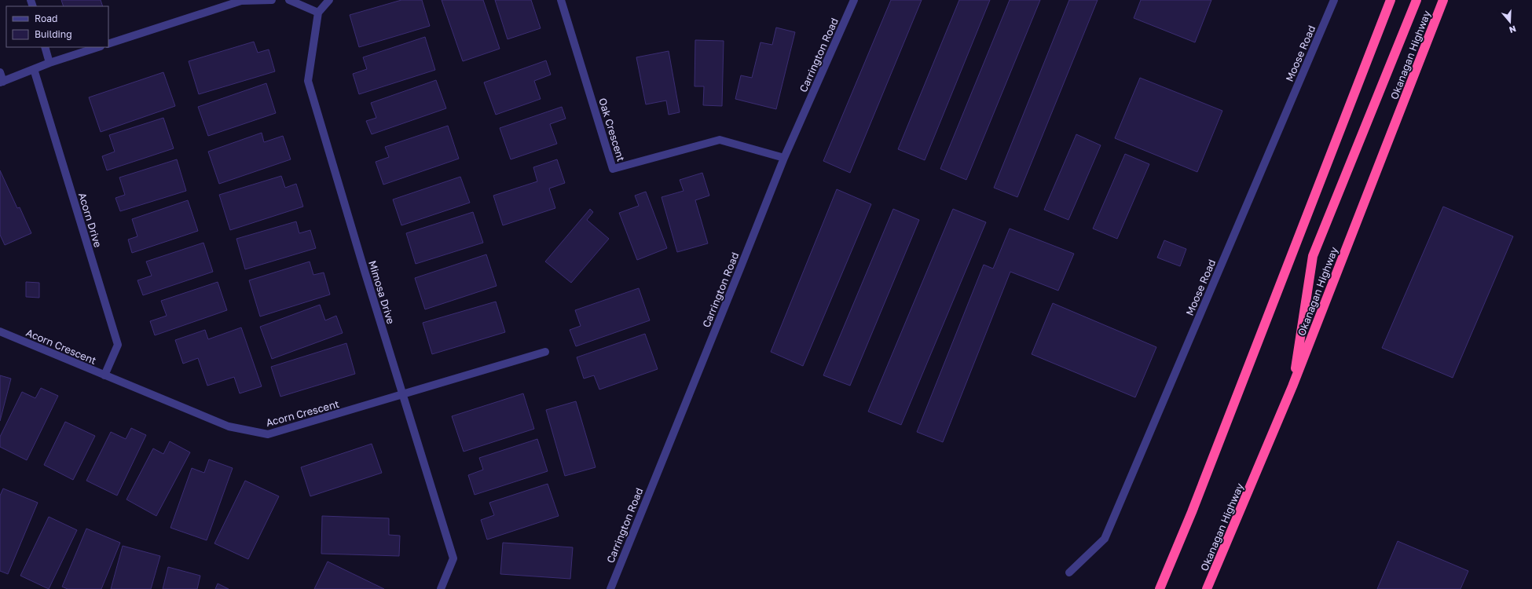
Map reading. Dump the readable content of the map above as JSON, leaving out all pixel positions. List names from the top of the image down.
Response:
{
  "streets": {
    "highway": ["Okanagan Highway"],
    "street": [
      "Moose Road",
      "Carrington Road",
      "Oak Crescent",
      "Acorn Drive",
      "Mimosa Drive",
      "Acorn Crescent"
    ]
  },
  "crossings": [
    ["Carrington Road", "Oak Crescent"],
    ["Acorn Drive", "Acorn Crescent"],
    ["Mimosa Drive", "Acorn Crescent"]
  ],
  "legend": ["Road", "Building"],
  "north": "bottom"
}
